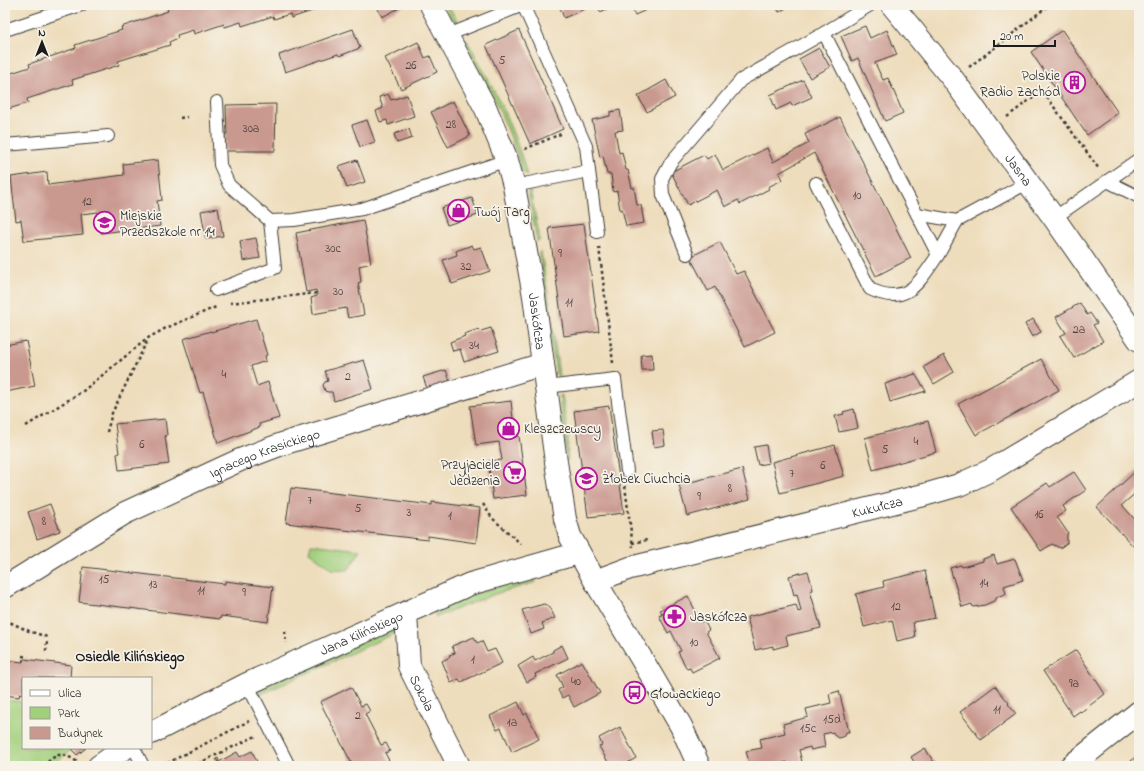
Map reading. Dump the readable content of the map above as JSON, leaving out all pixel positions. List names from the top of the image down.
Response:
{
  "streets": {
    "street": [
      "Jasna",
      "Jaskółcza",
      "Ignacego Krasickiego",
      "Kukułcza",
      "Jana Kilińskiego",
      "Sokola"
    ]
  },
  "crossings": [
    ["Jaskółcza", "Ignacego Krasickiego"],
    ["Jaskółcza", "Kukułcza"],
    ["Jaskółcza", "Jana Kilińskiego"],
    ["Jana Kilińskiego", "Sokola"]
  ],
  "districts": ["Osiedle Kilińskiego"],
  "places": {
    "building": ["Polskie Radio Zachód"],
    "shop": ["Twój Targ", "Kleszczewscy"],
    "school or university": ["Miejskie Przedszkole nr 14", "Żłobek Ciuchcia"],
    "supermarket": ["Przyjaciele Jedzenia"],
    "pharmacy": ["Jaskółcza"],
    "bus stop": ["Głowackiego"]
  },
  "house_numbers": [
    "5",
    "26",
    "28",
    "30a",
    "10",
    "12",
    "30c",
    "9",
    "32",
    "30",
    "11",
    "2a",
    "34",
    "4",
    "2",
    "4",
    "6",
    "5",
    "6",
    "7",
    "8",
    "9",
    "7",
    "5",
    "3",
    "16",
    "1",
    "8",
    "15",
    "14",
    "13",
    "11",
    "9",
    "12",
    "10",
    "1",
    "40",
    "9a",
    "11",
    "2",
    "15d",
    "1a",
    "15c"
  ],
  "legend": ["Ulica", "Park", "Budynek"],
  "scale_bar": "20 m",
  "north": "top"
}
